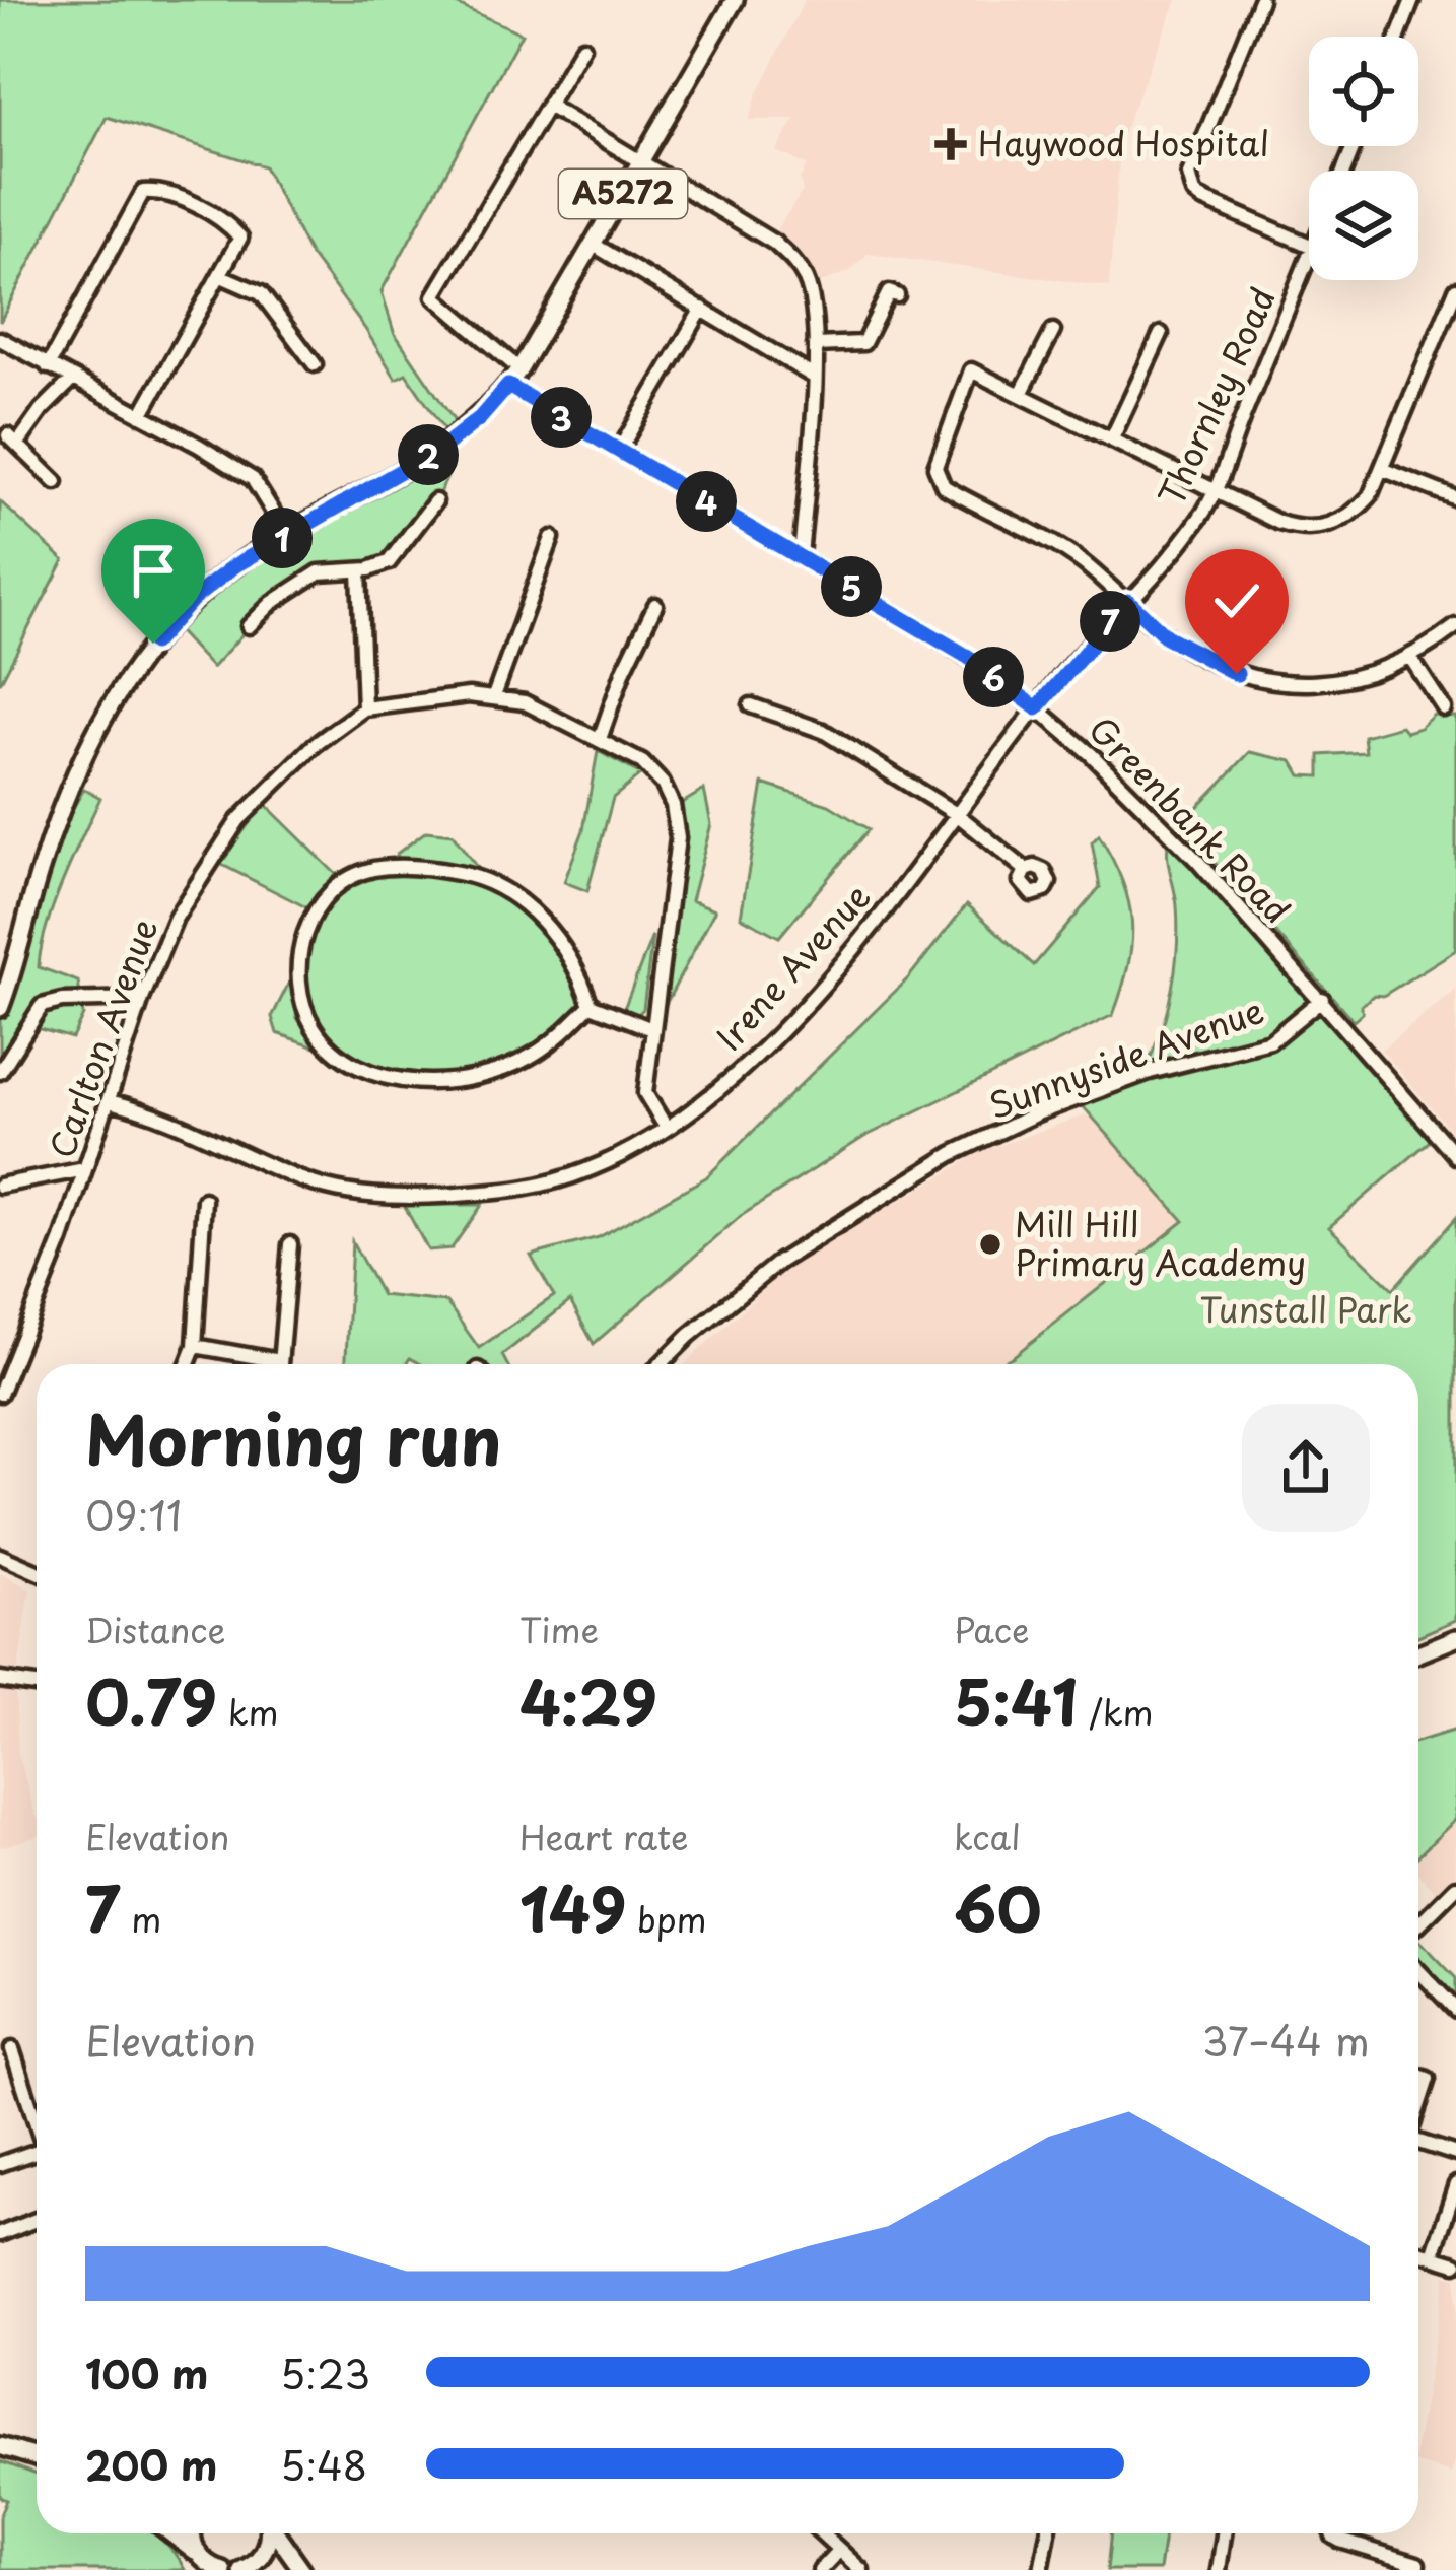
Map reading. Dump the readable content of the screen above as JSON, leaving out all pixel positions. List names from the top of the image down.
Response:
{
  "streets": {
    "main road": ["A5272"],
    "street": [
      "Thornley Road",
      "Greenbank Road",
      "Irene Avenue",
      "Carlton Avenue",
      "Sunnyside Avenue"
    ]
  },
  "crossings": [
    ["A5272", "Greenbank Road"],
    ["Thornley Road", "Greenbank Road"],
    ["Thornley Road", "Irene Avenue"],
    ["Greenbank Road", "Irene Avenue"],
    ["Greenbank Road", "Sunnyside Avenue"],
    ["Irene Avenue", "Carlton Avenue"]
  ],
  "parks": ["Tunstall Park"],
  "places": {
    "health": ["Haywood Hospital"],
    "other": ["Mill Hill Primary Academy"]
  },
  "page": {
    "pins": [
      "3",
      "2",
      "4",
      "1",
      "5",
      "7",
      "6"
    ],
    "heading": ["Morning run", "09:11"],
    "stats": [
      ["Distance", "0.79 km"],
      ["Time", "4:29"],
      ["Pace", "5:41 /km"],
      ["Elevation", "7 m"],
      ["Heart rate", "149 bpm"],
      ["kcal", "60"]
    ],
    "chart": ["Elevation", "37–44 m"],
    "list": [
      {
        "name": "100 m",
        "note": "5:23"
      },
      {
        "name": "200 m",
        "note": "5:48"
      }
    ]
  }
}
